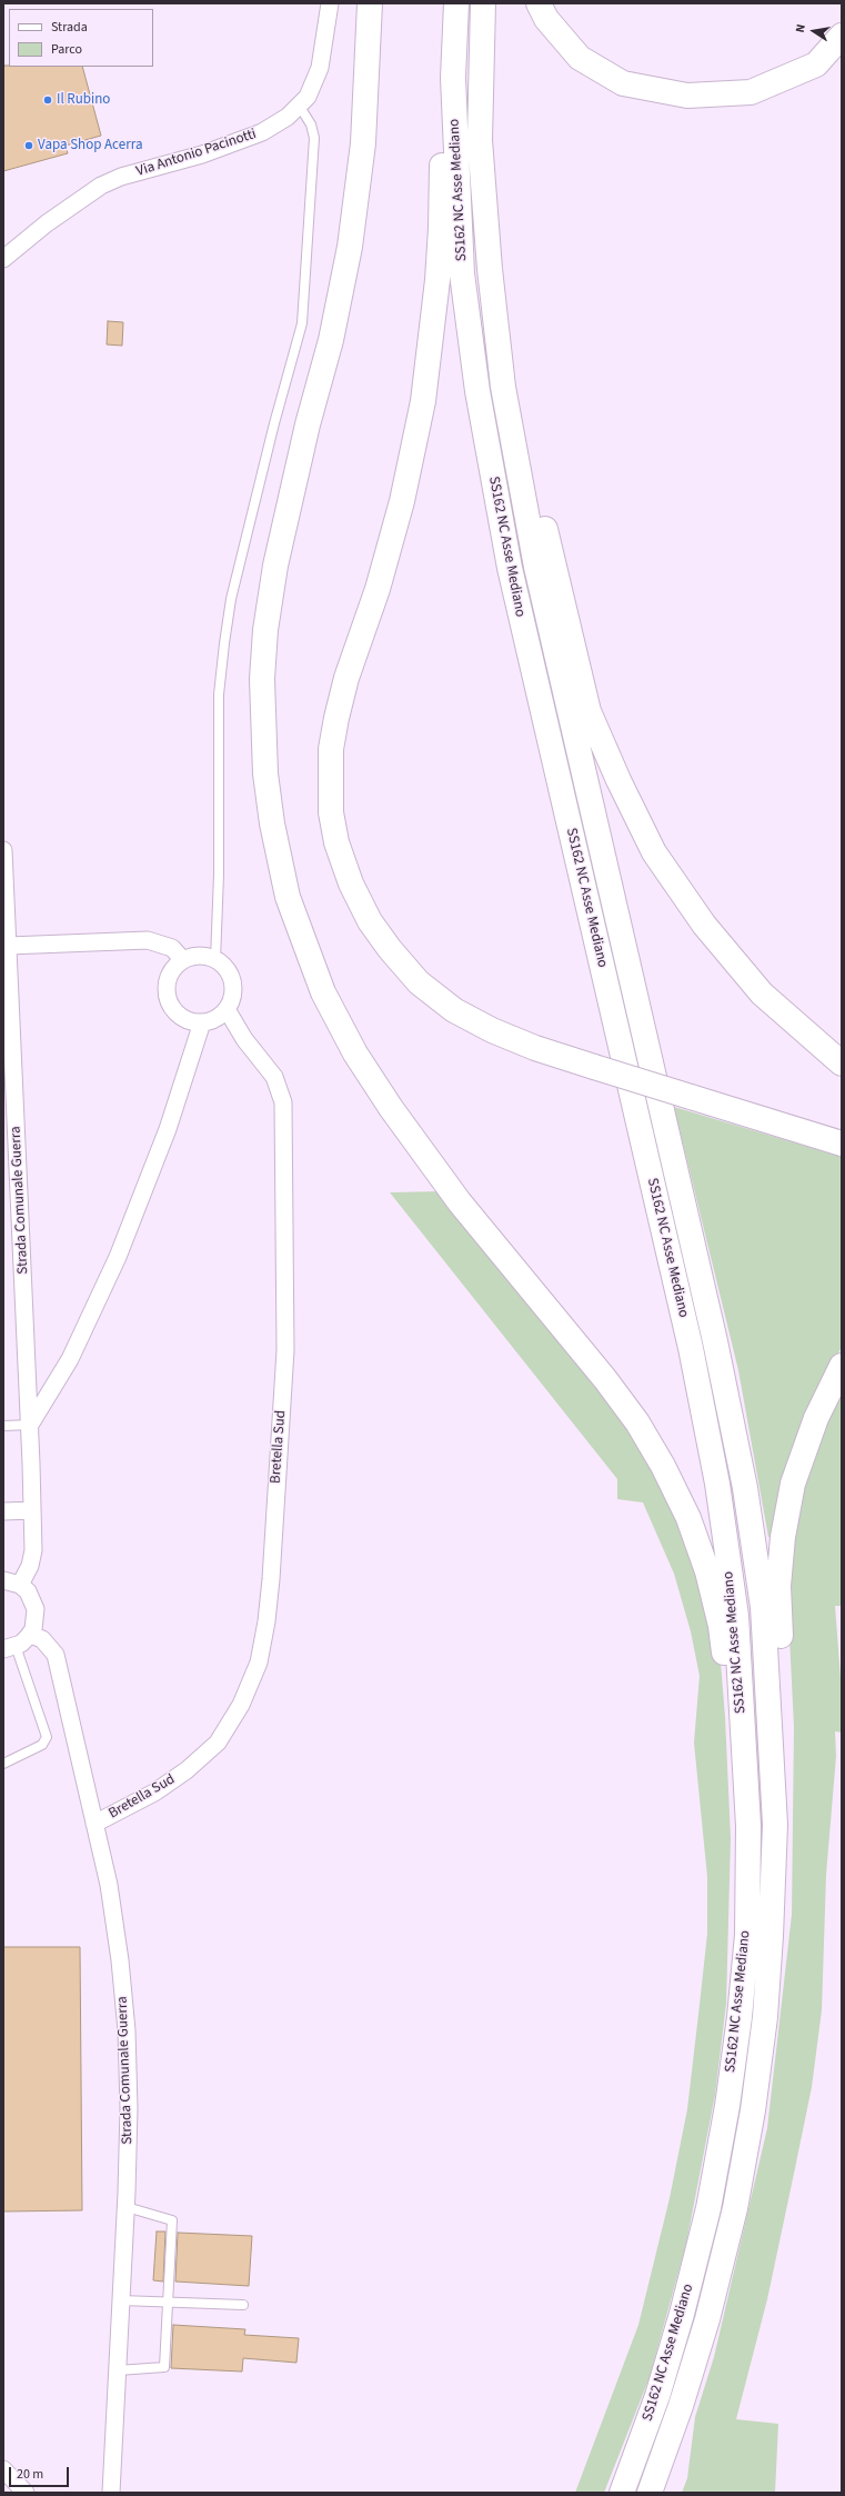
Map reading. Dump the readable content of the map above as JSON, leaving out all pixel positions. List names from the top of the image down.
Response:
{
  "streets": {
    "highway": ["SS162 NC Asse Mediano"],
    "street": ["Via Antonio Pacinotti", "Strada Comunale Guerra", "Bretella Sud"]
  },
  "crossings": [
    ["Strada Comunale Guerra", "Bretella Sud"]
  ],
  "places": ["Il Rubino", "Vapa Shop Acerra"],
  "legend": ["Strada", "Parco"],
  "scale_bar": "20 m",
  "north": "left"
}
